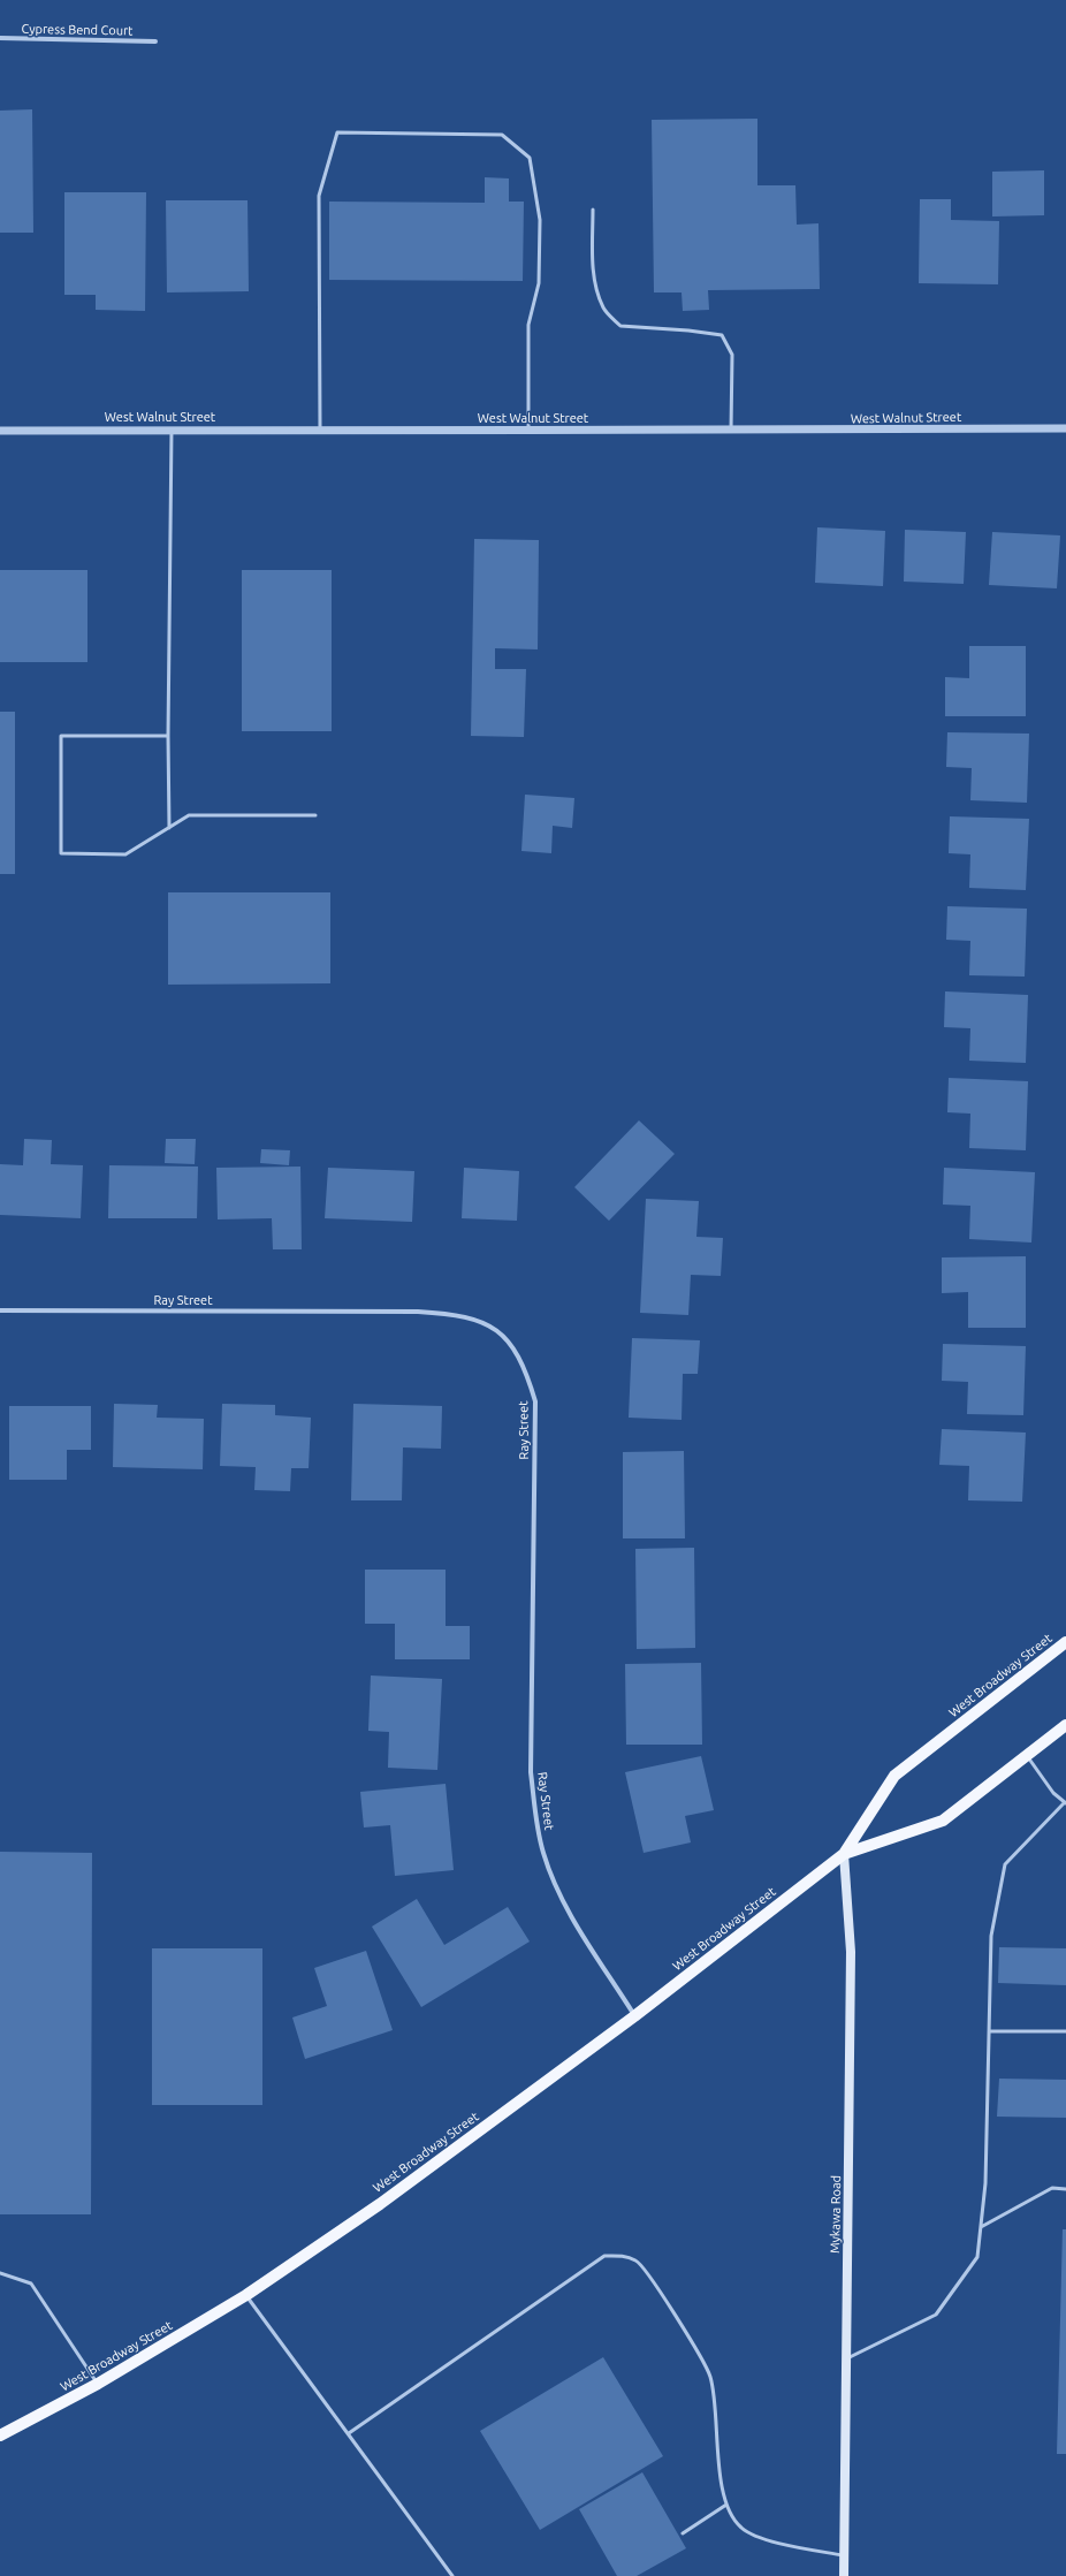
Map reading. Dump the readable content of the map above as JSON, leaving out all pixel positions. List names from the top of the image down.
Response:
{
  "streets": {
    "main road": ["West Broadway Street", "Mykawa Road"],
    "street": ["Cypress Bend Court", "West Walnut Street", "Ray Street"]
  },
  "crossings": [
    ["Ray Street", "West Broadway Street"],
    ["West Broadway Street", "Mykawa Road"]
  ]
}
